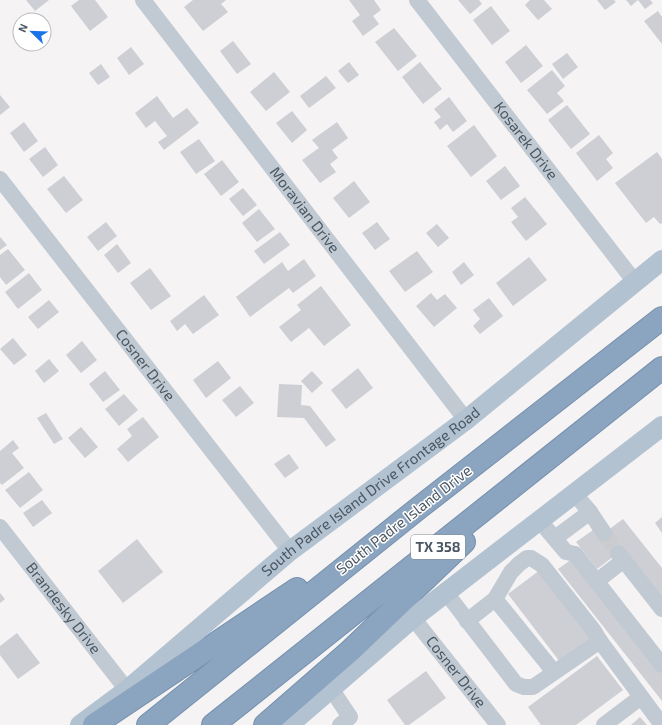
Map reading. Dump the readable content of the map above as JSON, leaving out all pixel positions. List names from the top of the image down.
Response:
{
  "streets": {
    "highway": ["South Padre Island Drive", "TX 358"],
    "main road": ["South Padre Island Drive Frontage Road"],
    "street": [
      "Kosarek Drive",
      "Moravian Drive",
      "Cosner Drive",
      "Brandesky Drive"
    ]
  },
  "crossings": [
    ["Kosarek Drive", "South Padre Island Drive Frontage Road"],
    ["Moravian Drive", "South Padre Island Drive Frontage Road"],
    ["Cosner Drive", "South Padre Island Drive Frontage Road"],
    ["South Padre Island Drive Frontage Road", "Brandesky Drive"]
  ],
  "north": "top left"
}
